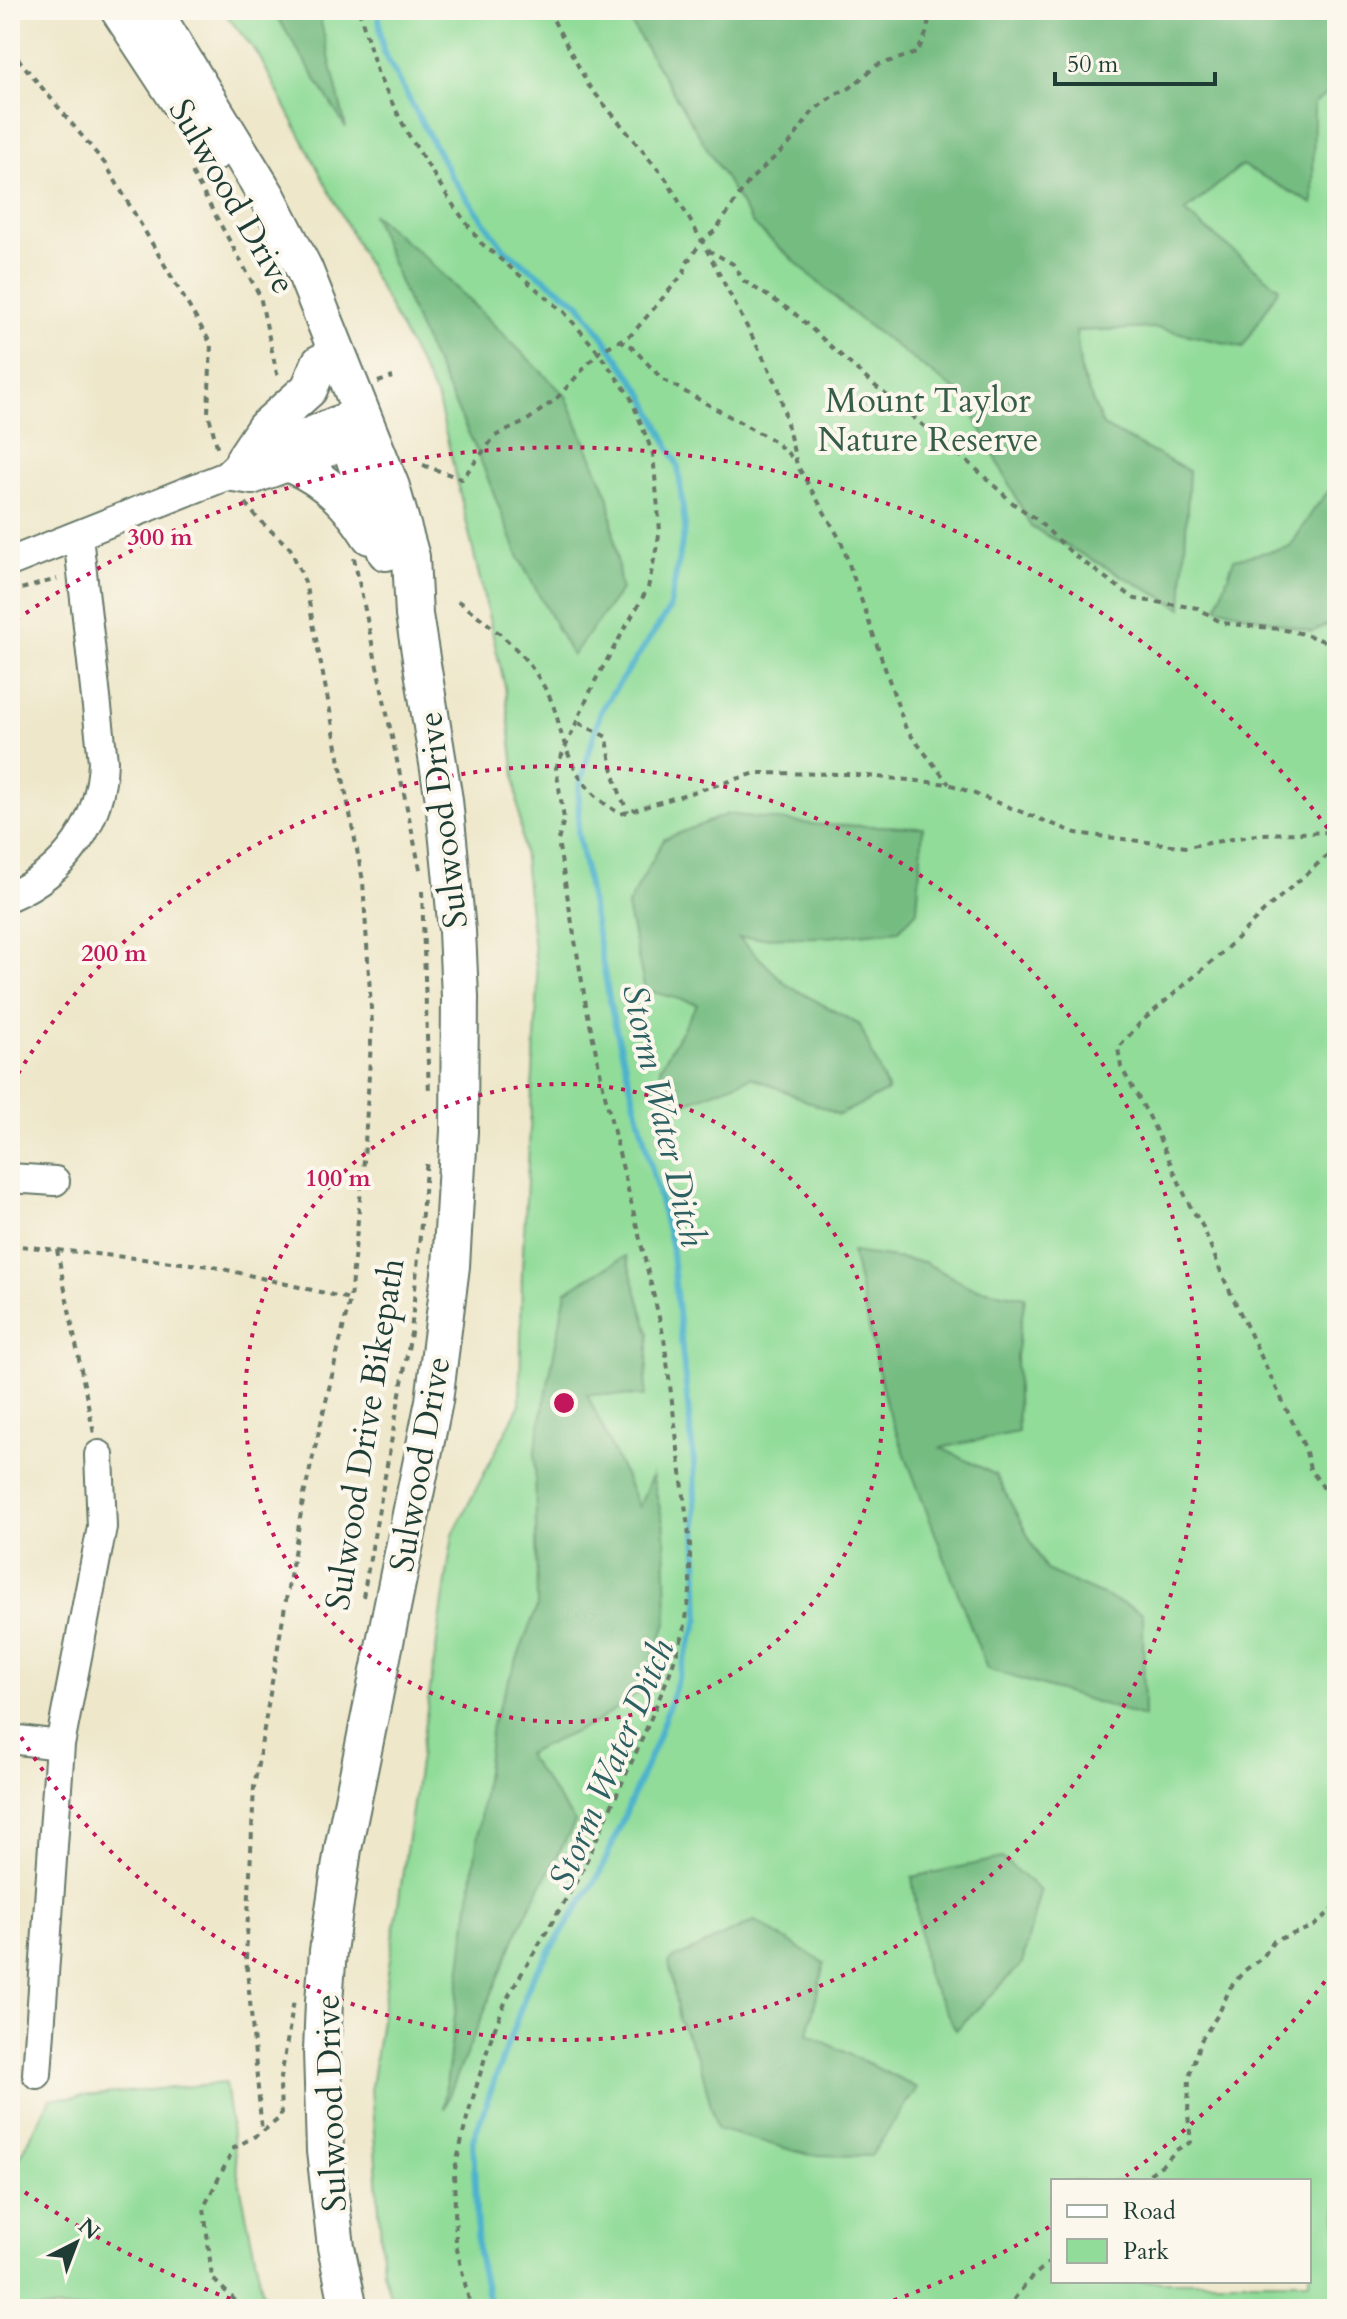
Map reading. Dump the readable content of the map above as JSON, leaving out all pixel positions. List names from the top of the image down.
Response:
{
  "streets": {
    "main road": ["Sulwood Drive"],
    "path": ["Sulwood Drive Bikepath"]
  },
  "water": ["Storm Water Ditch"],
  "parks": ["Mount Taylor Nature Reserve"],
  "legend": ["Road", "Park"],
  "scale_bar": "50 m",
  "north": "top right",
  "rings": ["300 m", "200 m", "100 m"]
}
